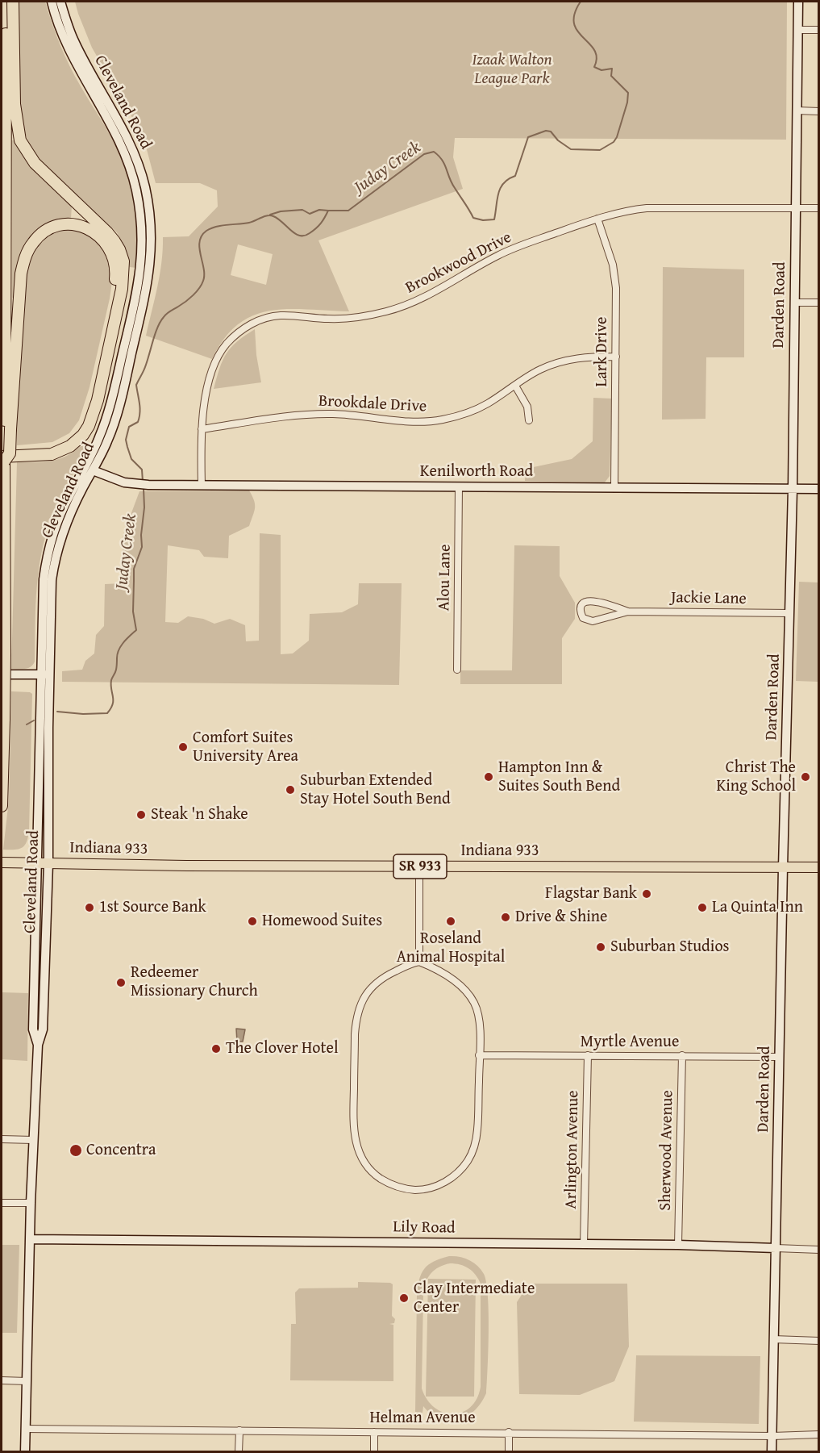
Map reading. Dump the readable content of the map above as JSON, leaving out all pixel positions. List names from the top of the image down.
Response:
{
  "streets": {
    "main road": ["Indiana 933", "SR 933"],
    "street": [
      "Cleveland Road",
      "Brookwood Drive",
      "Darden Road",
      "Lark Drive",
      "Brookdale Drive",
      "Kenilworth Road",
      "Alou Lane",
      "Jackie Lane",
      "Myrtle Avenue",
      "Arlington Avenue",
      "Sherwood Avenue",
      "Lily Road",
      "Helman Avenue"
    ]
  },
  "crossings": [
    ["Cleveland Road", "Kenilworth Road"],
    ["Cleveland Road", "Indiana 933"],
    ["Cleveland Road", "SR 933"],
    ["Cleveland Road", "Lily Road"],
    ["Cleveland Road", "Helman Avenue"],
    ["Brookwood Drive", "Darden Road"],
    ["Brookwood Drive", "Lark Drive"],
    ["Brookwood Drive", "Brookdale Drive"],
    ["Brookwood Drive", "Kenilworth Road"],
    ["Darden Road", "Kenilworth Road"],
    ["Darden Road", "Jackie Lane"],
    ["Darden Road", "Indiana 933"],
    ["Darden Road", "Myrtle Avenue"],
    ["Darden Road", "Lily Road"],
    ["Darden Road", "Helman Avenue"],
    ["Lark Drive", "Brookdale Drive"],
    ["Lark Drive", "Kenilworth Road"],
    ["Kenilworth Road", "Alou Lane"],
    ["Indiana 933", "SR 933"],
    ["Myrtle Avenue", "Arlington Avenue"],
    ["Myrtle Avenue", "Sherwood Avenue"],
    ["Arlington Avenue", "Lily Road"],
    ["Sherwood Avenue", "Lily Road"]
  ],
  "water": ["Juday Creek"],
  "parks": ["Izaak Walton League Park"],
  "places": [
    "Comfort Suites University Area",
    "Hampton Inn & Suites South Bend",
    "Christ The King School",
    "Suburban Extended Stay Hotel South Bend",
    "Steak 'n Shake",
    "Flagstar Bank",
    "1st Source Bank",
    "La Quinta Inn",
    "Drive & Shine",
    "Homewood Suites",
    "Roseland Animal Hospital",
    "Suburban Studios",
    "Redeemer Missionary Church",
    "The Clover Hotel",
    "Concentra",
    "Clay Intermediate Center"
  ]
}
